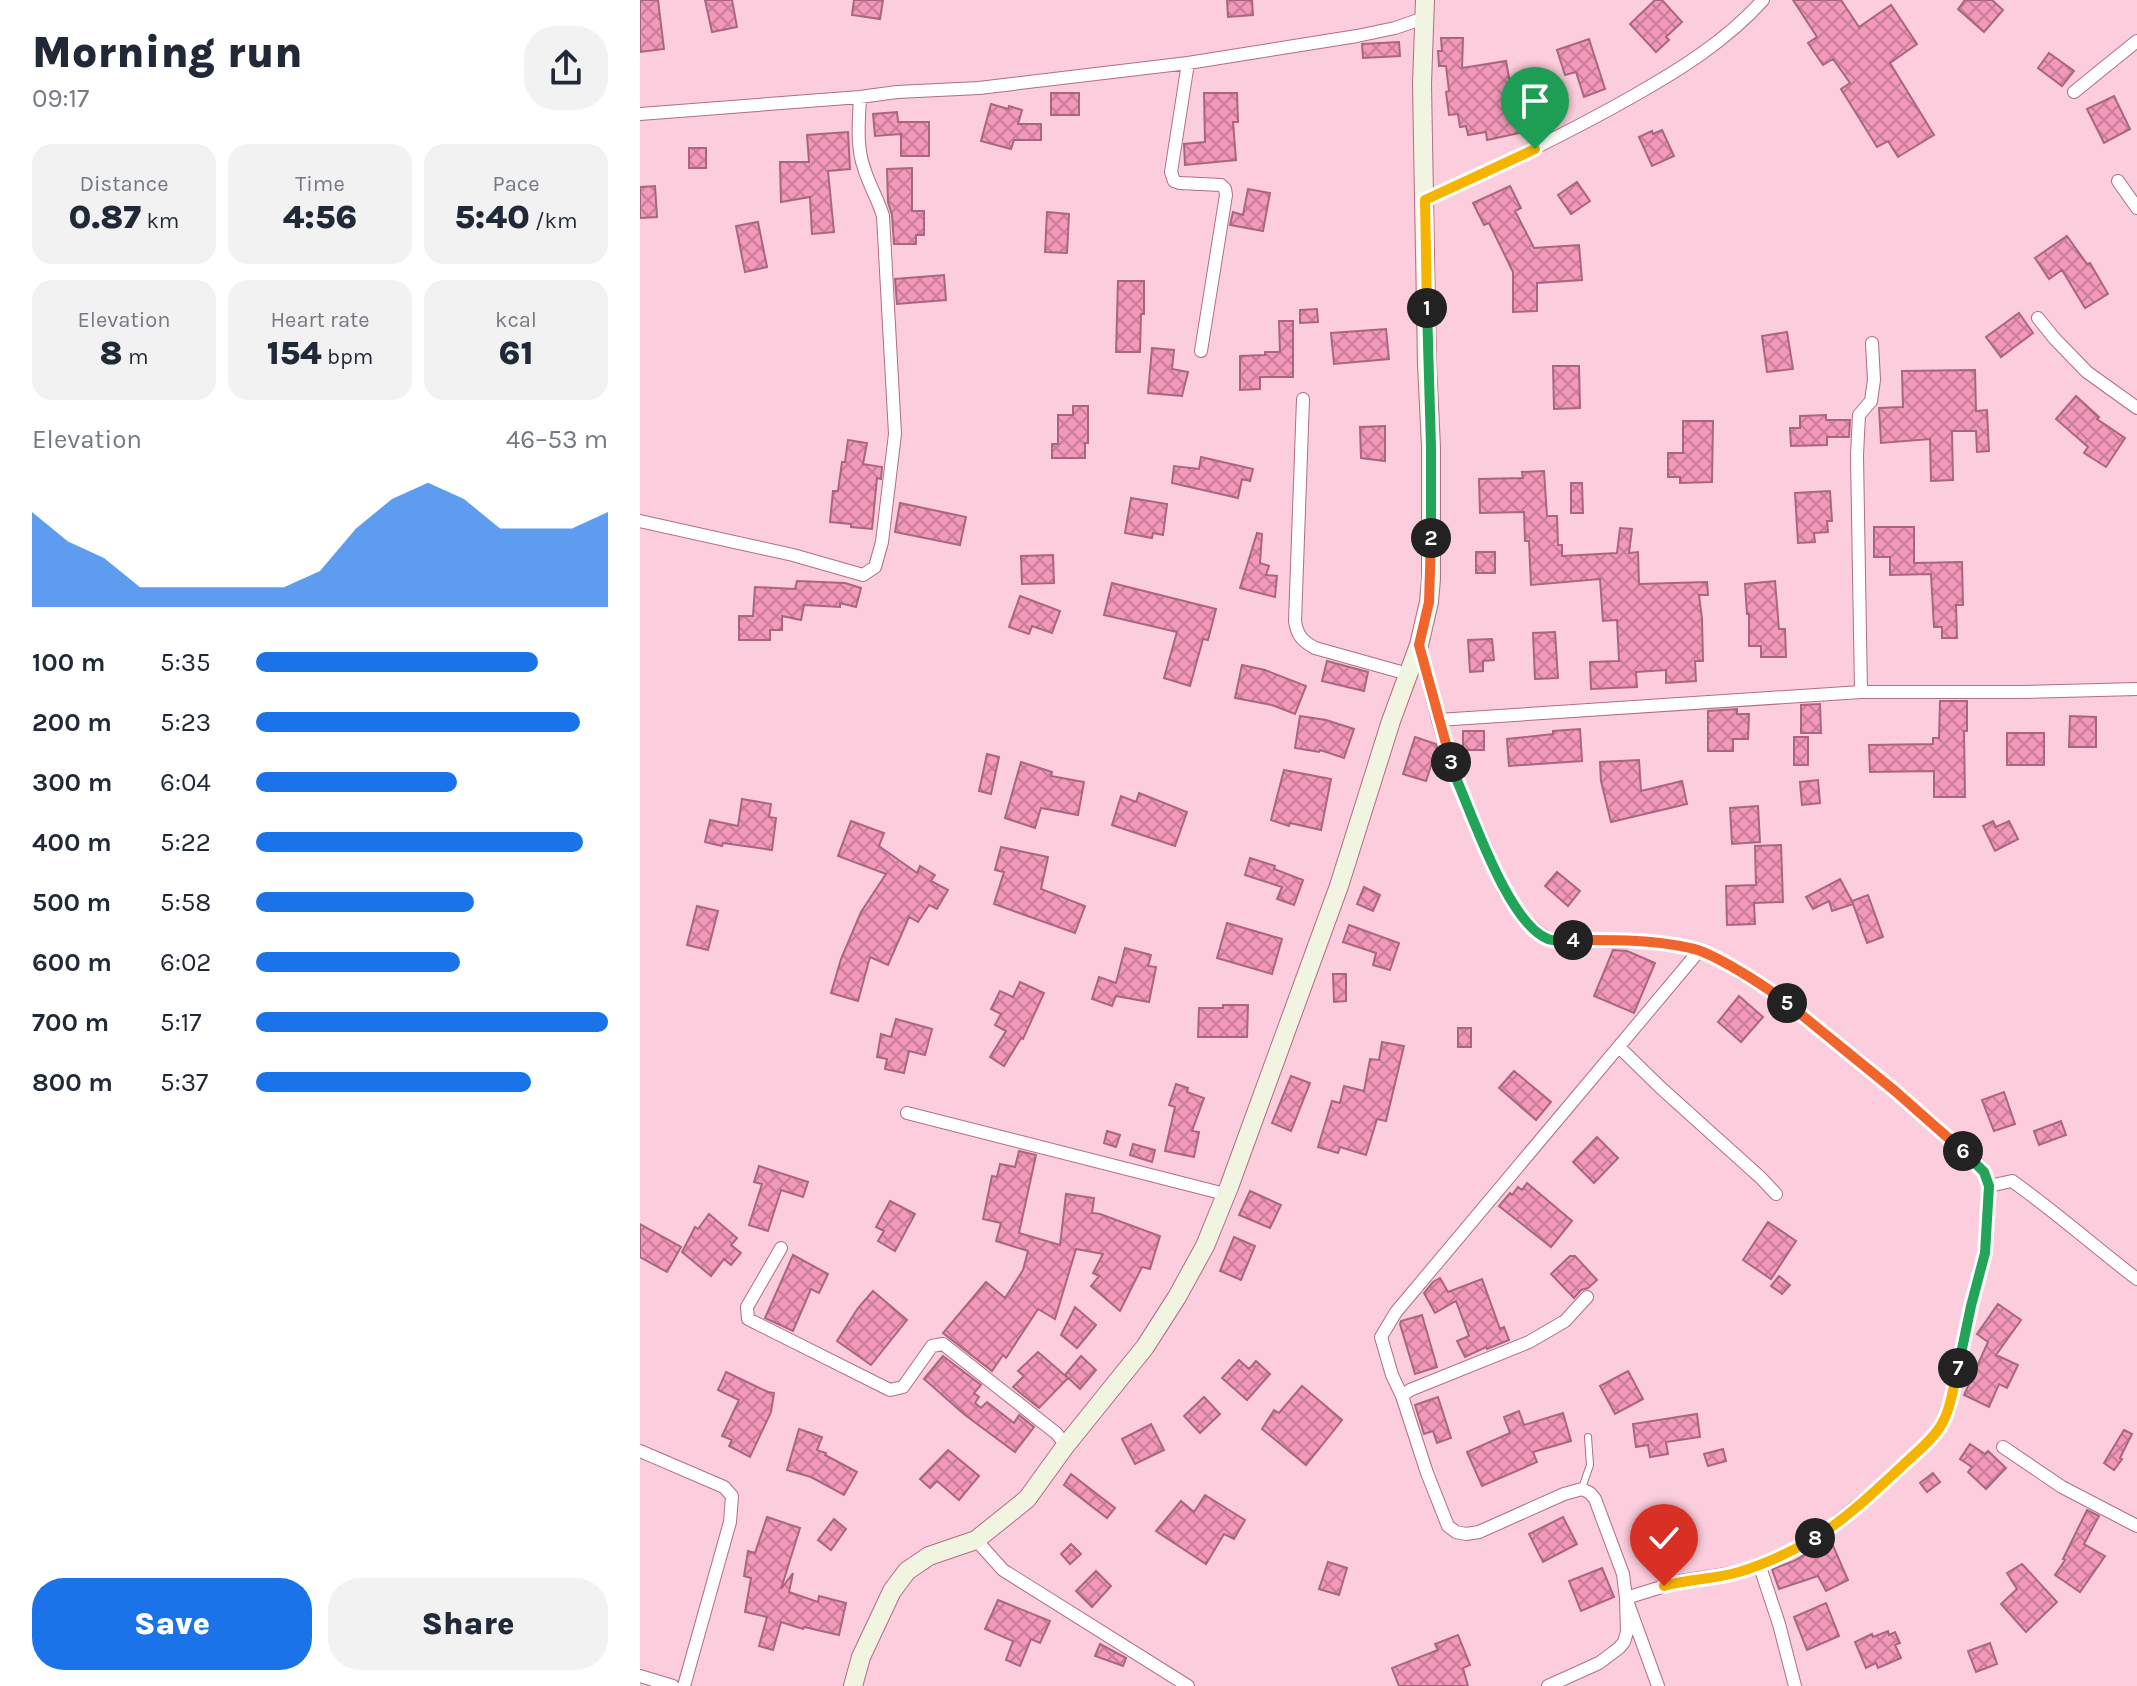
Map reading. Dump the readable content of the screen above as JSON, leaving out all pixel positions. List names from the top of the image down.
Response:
{
  "page": {
    "heading": ["Morning run", "09:17"],
    "stats": [
      ["Distance", "0.87 km"],
      ["Time", "4:56"],
      ["Pace", "5:40 /km"],
      ["Elevation", "8 m"],
      ["Heart rate", "154 bpm"],
      ["kcal", "61"]
    ],
    "pins": [
      "1",
      "2",
      "3",
      "4",
      "5",
      "6",
      "7",
      "8"
    ],
    "chart": ["Elevation", "46–53 m"],
    "list": [
      {
        "name": "100 m",
        "note": "5:35"
      },
      {
        "name": "200 m",
        "note": "5:23"
      },
      {
        "name": "300 m",
        "note": "6:04"
      },
      {
        "name": "400 m",
        "note": "5:22"
      },
      {
        "name": "500 m",
        "note": "5:58"
      },
      {
        "name": "600 m",
        "note": "6:02"
      },
      {
        "name": "700 m",
        "note": "5:17"
      },
      {
        "name": "800 m",
        "note": "5:37"
      }
    ],
    "buttons": ["Save", "Share"]
  }
}
